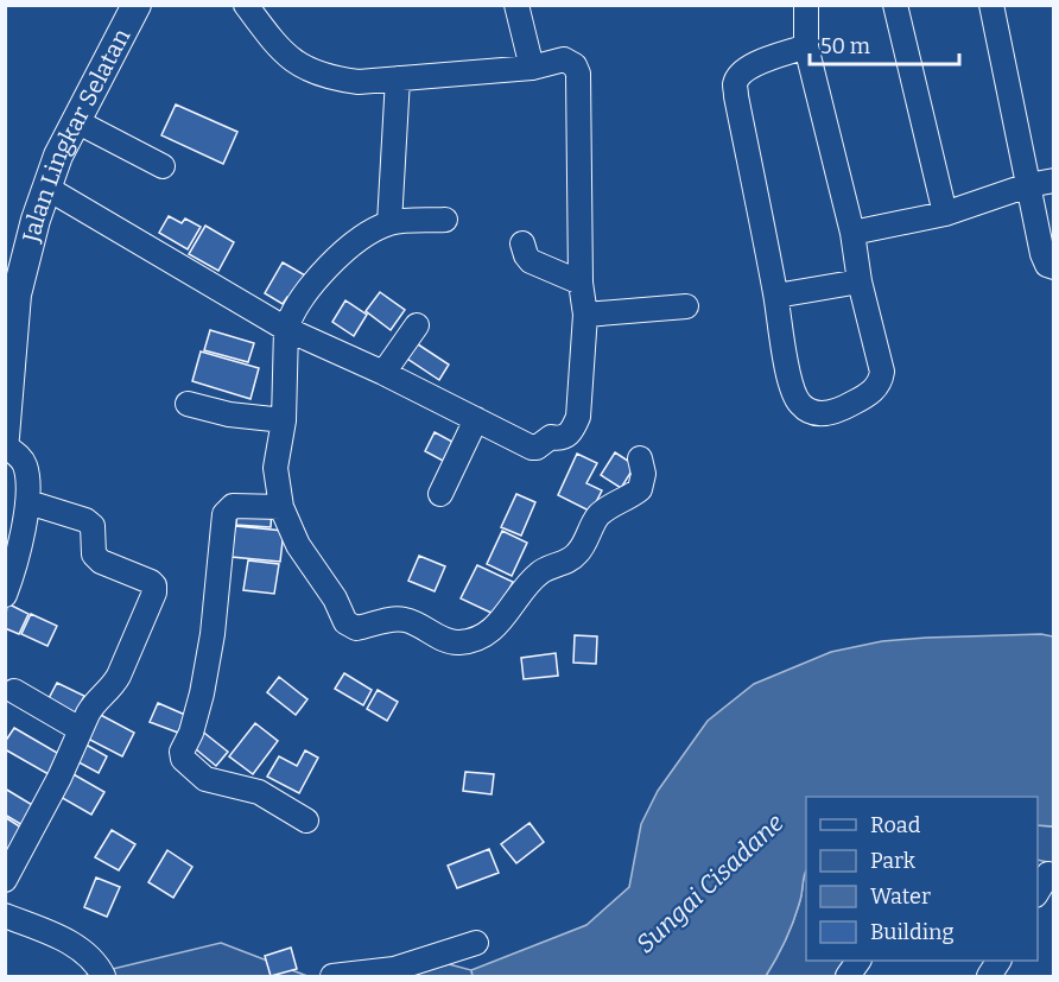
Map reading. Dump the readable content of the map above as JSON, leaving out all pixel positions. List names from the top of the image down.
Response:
{
  "streets": {
    "main road": ["Jalan Lingkar Selatan"]
  },
  "water": ["Sungai Cisadane"],
  "legend": [
    "Road",
    "Park",
    "Water",
    "Building"
  ],
  "scale_bar": "50 m"
}
